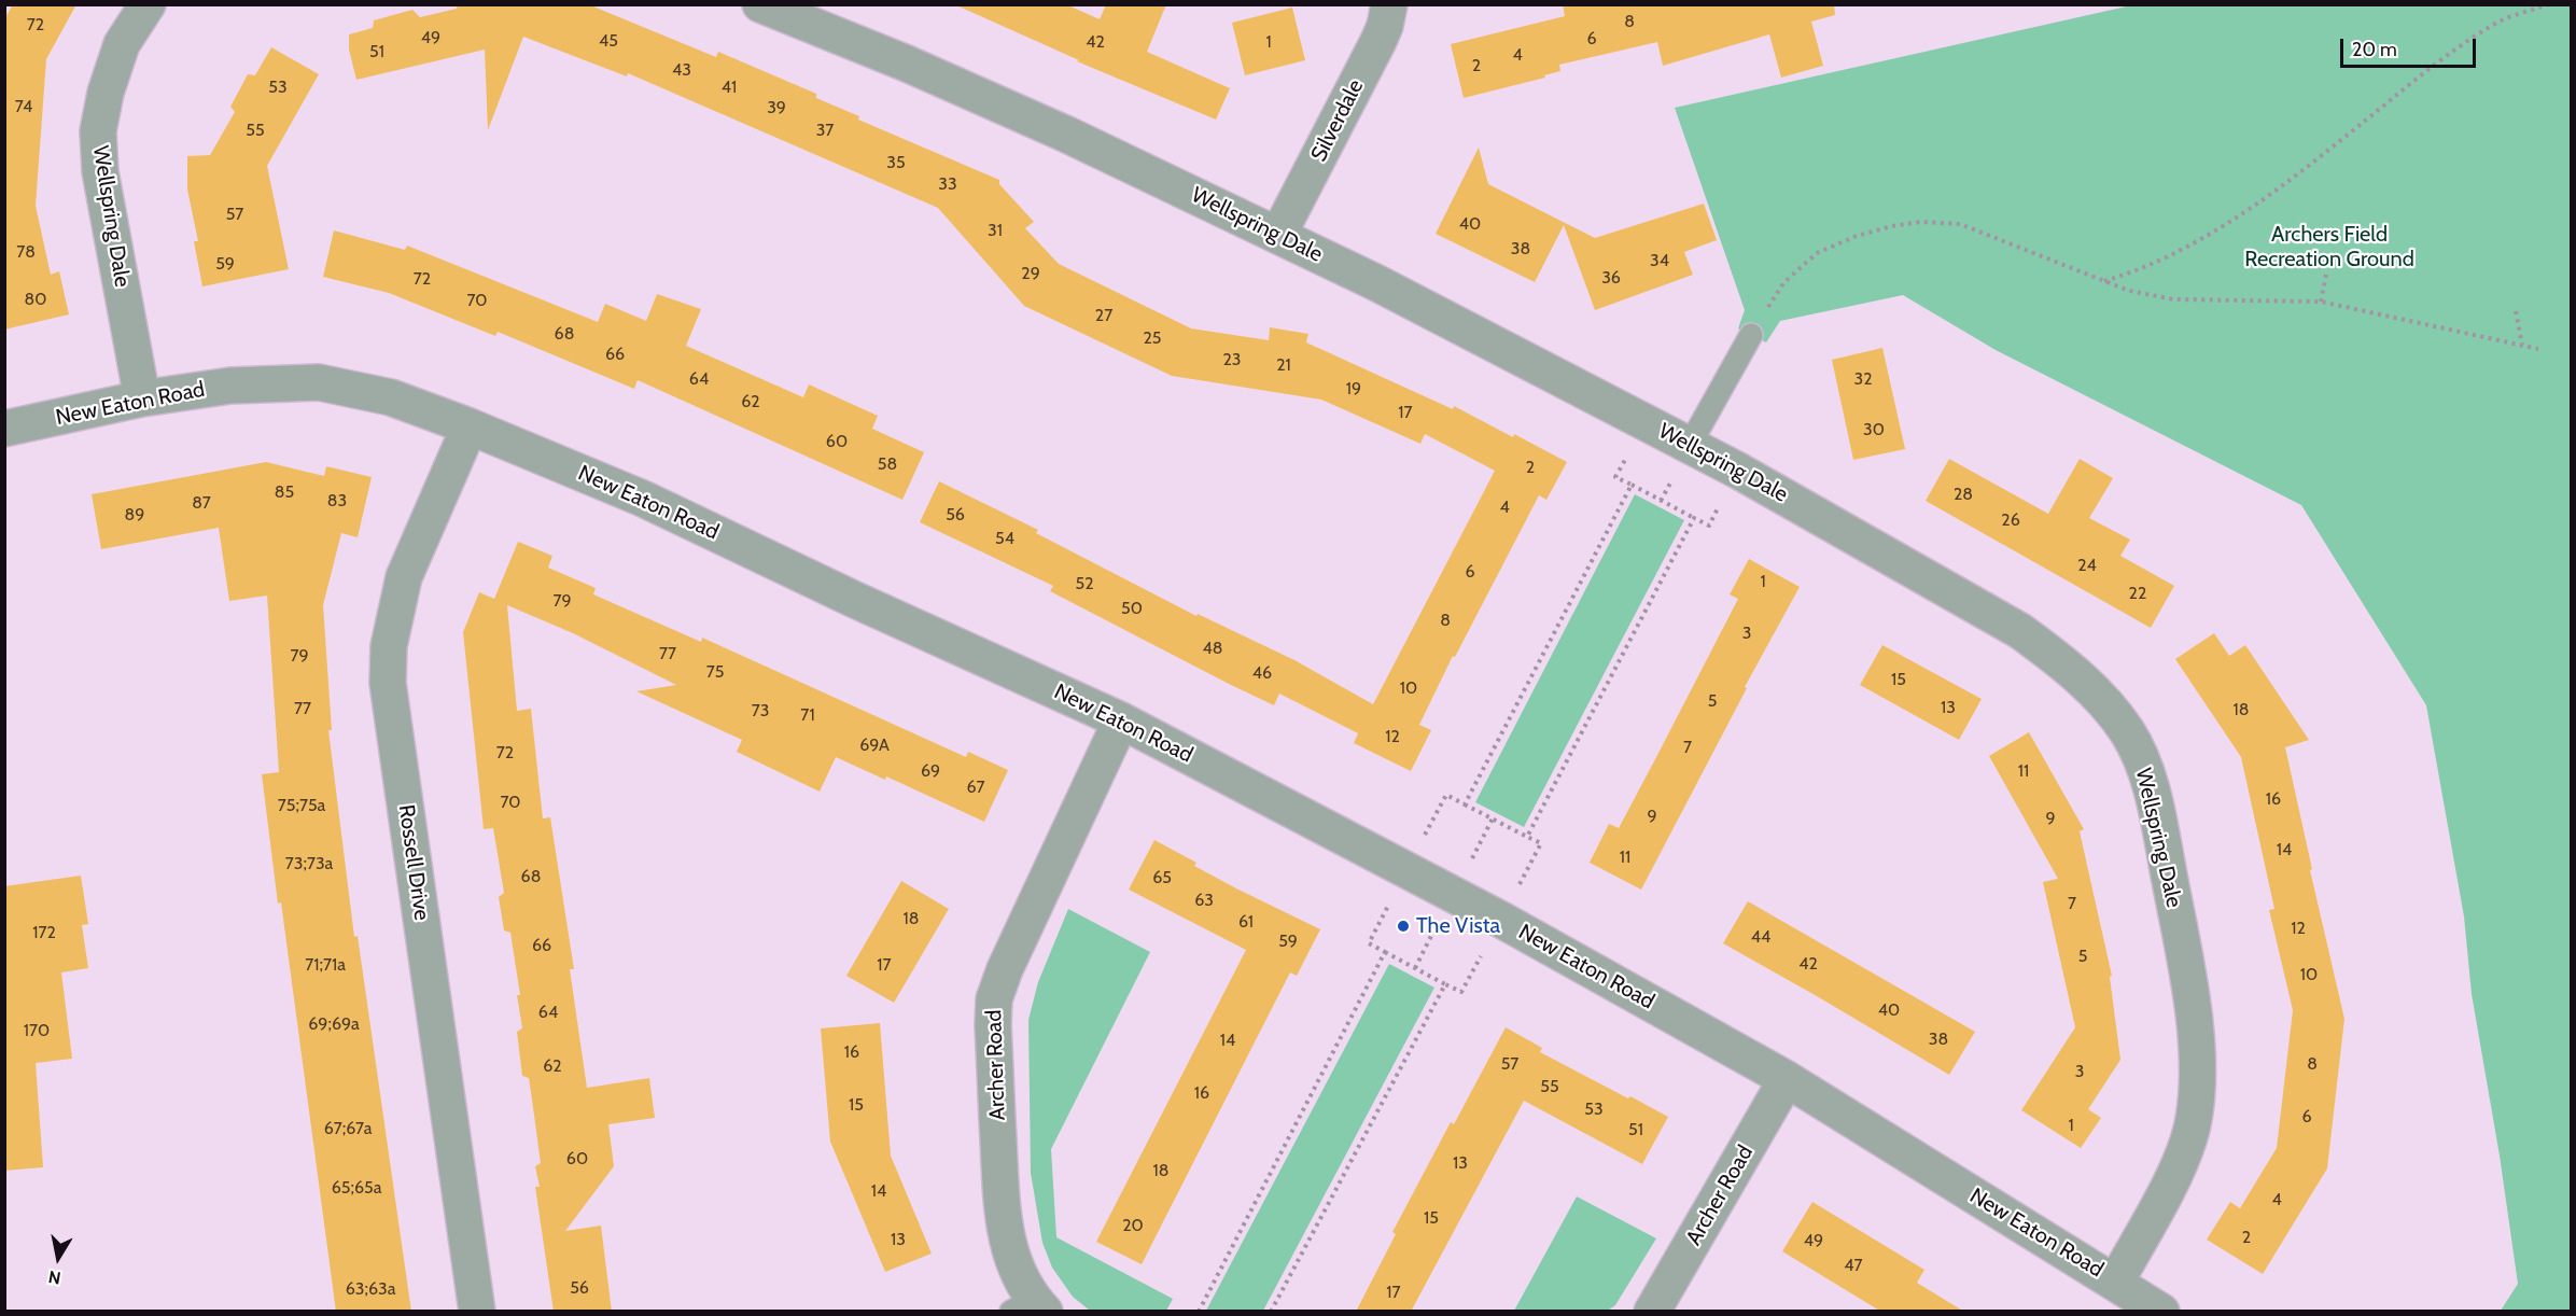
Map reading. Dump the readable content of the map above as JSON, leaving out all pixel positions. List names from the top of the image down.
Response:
{
  "streets": {
    "street": [
      "Silverdale",
      "Wellspring Dale",
      "New Eaton Road",
      "Rossell Drive",
      "Archer Road"
    ]
  },
  "crossings": [
    ["Silverdale", "Wellspring Dale"],
    ["Wellspring Dale", "New Eaton Road"],
    ["New Eaton Road", "Rossell Drive"],
    ["New Eaton Road", "Archer Road"]
  ],
  "parks": ["Archers Field Recreation Ground"],
  "places": ["The Vista"],
  "house_numbers": [
    "8",
    "72",
    "49",
    "6",
    "45",
    "42",
    "1",
    "51",
    "4",
    "2",
    "43",
    "53",
    "41",
    "74",
    "39",
    "55",
    "37",
    "35",
    "33",
    "57",
    "40",
    "31",
    "38",
    "78",
    "34",
    "59",
    "29",
    "36",
    "72",
    "80",
    "70",
    "27",
    "68",
    "25",
    "66",
    "23",
    "21",
    "64",
    "32",
    "19",
    "62",
    "17",
    "30",
    "60",
    "58",
    "2",
    "85",
    "28",
    "83",
    "87",
    "4",
    "89",
    "56",
    "26",
    "54",
    "24",
    "6",
    "1",
    "52",
    "22",
    "79",
    "50",
    "8",
    "3",
    "48",
    "77",
    "79",
    "75",
    "46",
    "15",
    "10",
    "5",
    "13",
    "77",
    "18",
    "73",
    "71",
    "12",
    "69A",
    "7",
    "72",
    "69",
    "11",
    "67",
    "16",
    "70",
    "75;75a",
    "9",
    "9",
    "14",
    "11",
    "73;73a",
    "68",
    "65",
    "63",
    "7",
    "18",
    "61",
    "12",
    "172",
    "44",
    "59",
    "66",
    "5",
    "42",
    "71;71a",
    "17",
    "10",
    "40",
    "64",
    "69;69a",
    "170",
    "38",
    "14",
    "16",
    "57",
    "8",
    "62",
    "3",
    "55",
    "16",
    "15",
    "53",
    "6",
    "1",
    "67;67a",
    "51",
    "60",
    "13",
    "18",
    "65;65a",
    "14",
    "4",
    "15",
    "20",
    "2",
    "13",
    "49",
    "47",
    "56",
    "63;63a",
    "17"
  ],
  "scale_bar": "20 m",
  "north": "bottom"
}
